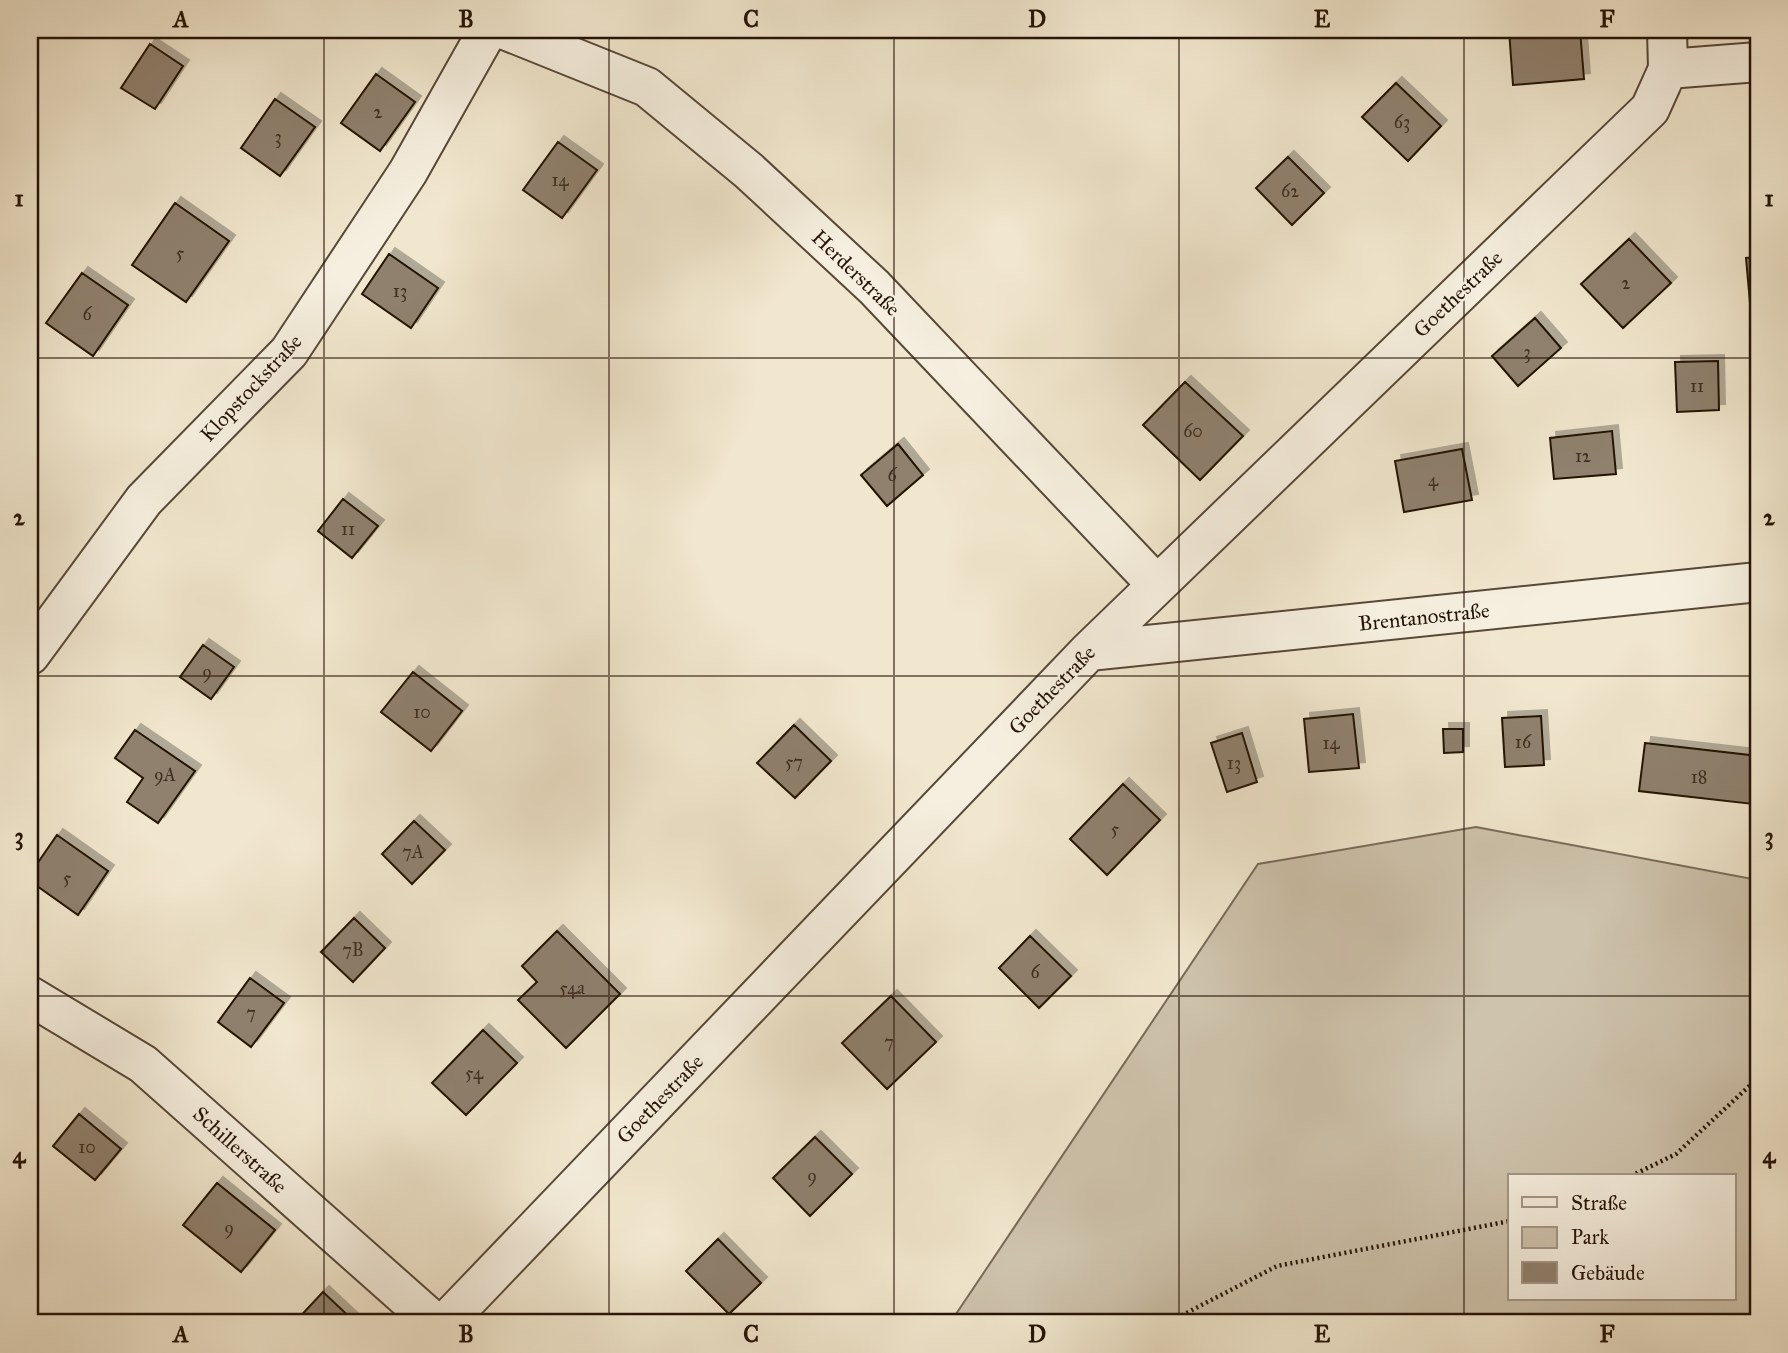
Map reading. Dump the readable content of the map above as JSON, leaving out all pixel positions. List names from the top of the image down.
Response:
{
  "streets": {
    "street": [
      "Herderstraße",
      "Goethestraße",
      "Klopstockstraße",
      "Brentanostraße",
      "Schillerstraße"
    ]
  },
  "crossings": [
    ["Herderstraße", "Goethestraße"],
    ["Goethestraße", "Brentanostraße"]
  ],
  "house_numbers": [
    "2",
    "63",
    "3",
    "14",
    "62",
    "5",
    "2",
    "13",
    "6",
    "3",
    "11",
    "60",
    "12",
    "6",
    "4",
    "11",
    "9",
    "10",
    "16",
    "14",
    "57",
    "13",
    "9A",
    "18",
    "5",
    "7A",
    "5",
    "7B",
    "6",
    "54a",
    "7",
    "7",
    "54",
    "10",
    "9",
    "9"
  ],
  "legend": ["Straße", "Park", "Gebäude"],
  "grid": {
    "columns": [
      "A",
      "B",
      "C",
      "D",
      "E",
      "F"
    ],
    "rows": [
      "1",
      "2",
      "3",
      "4"
    ]
  }
}
